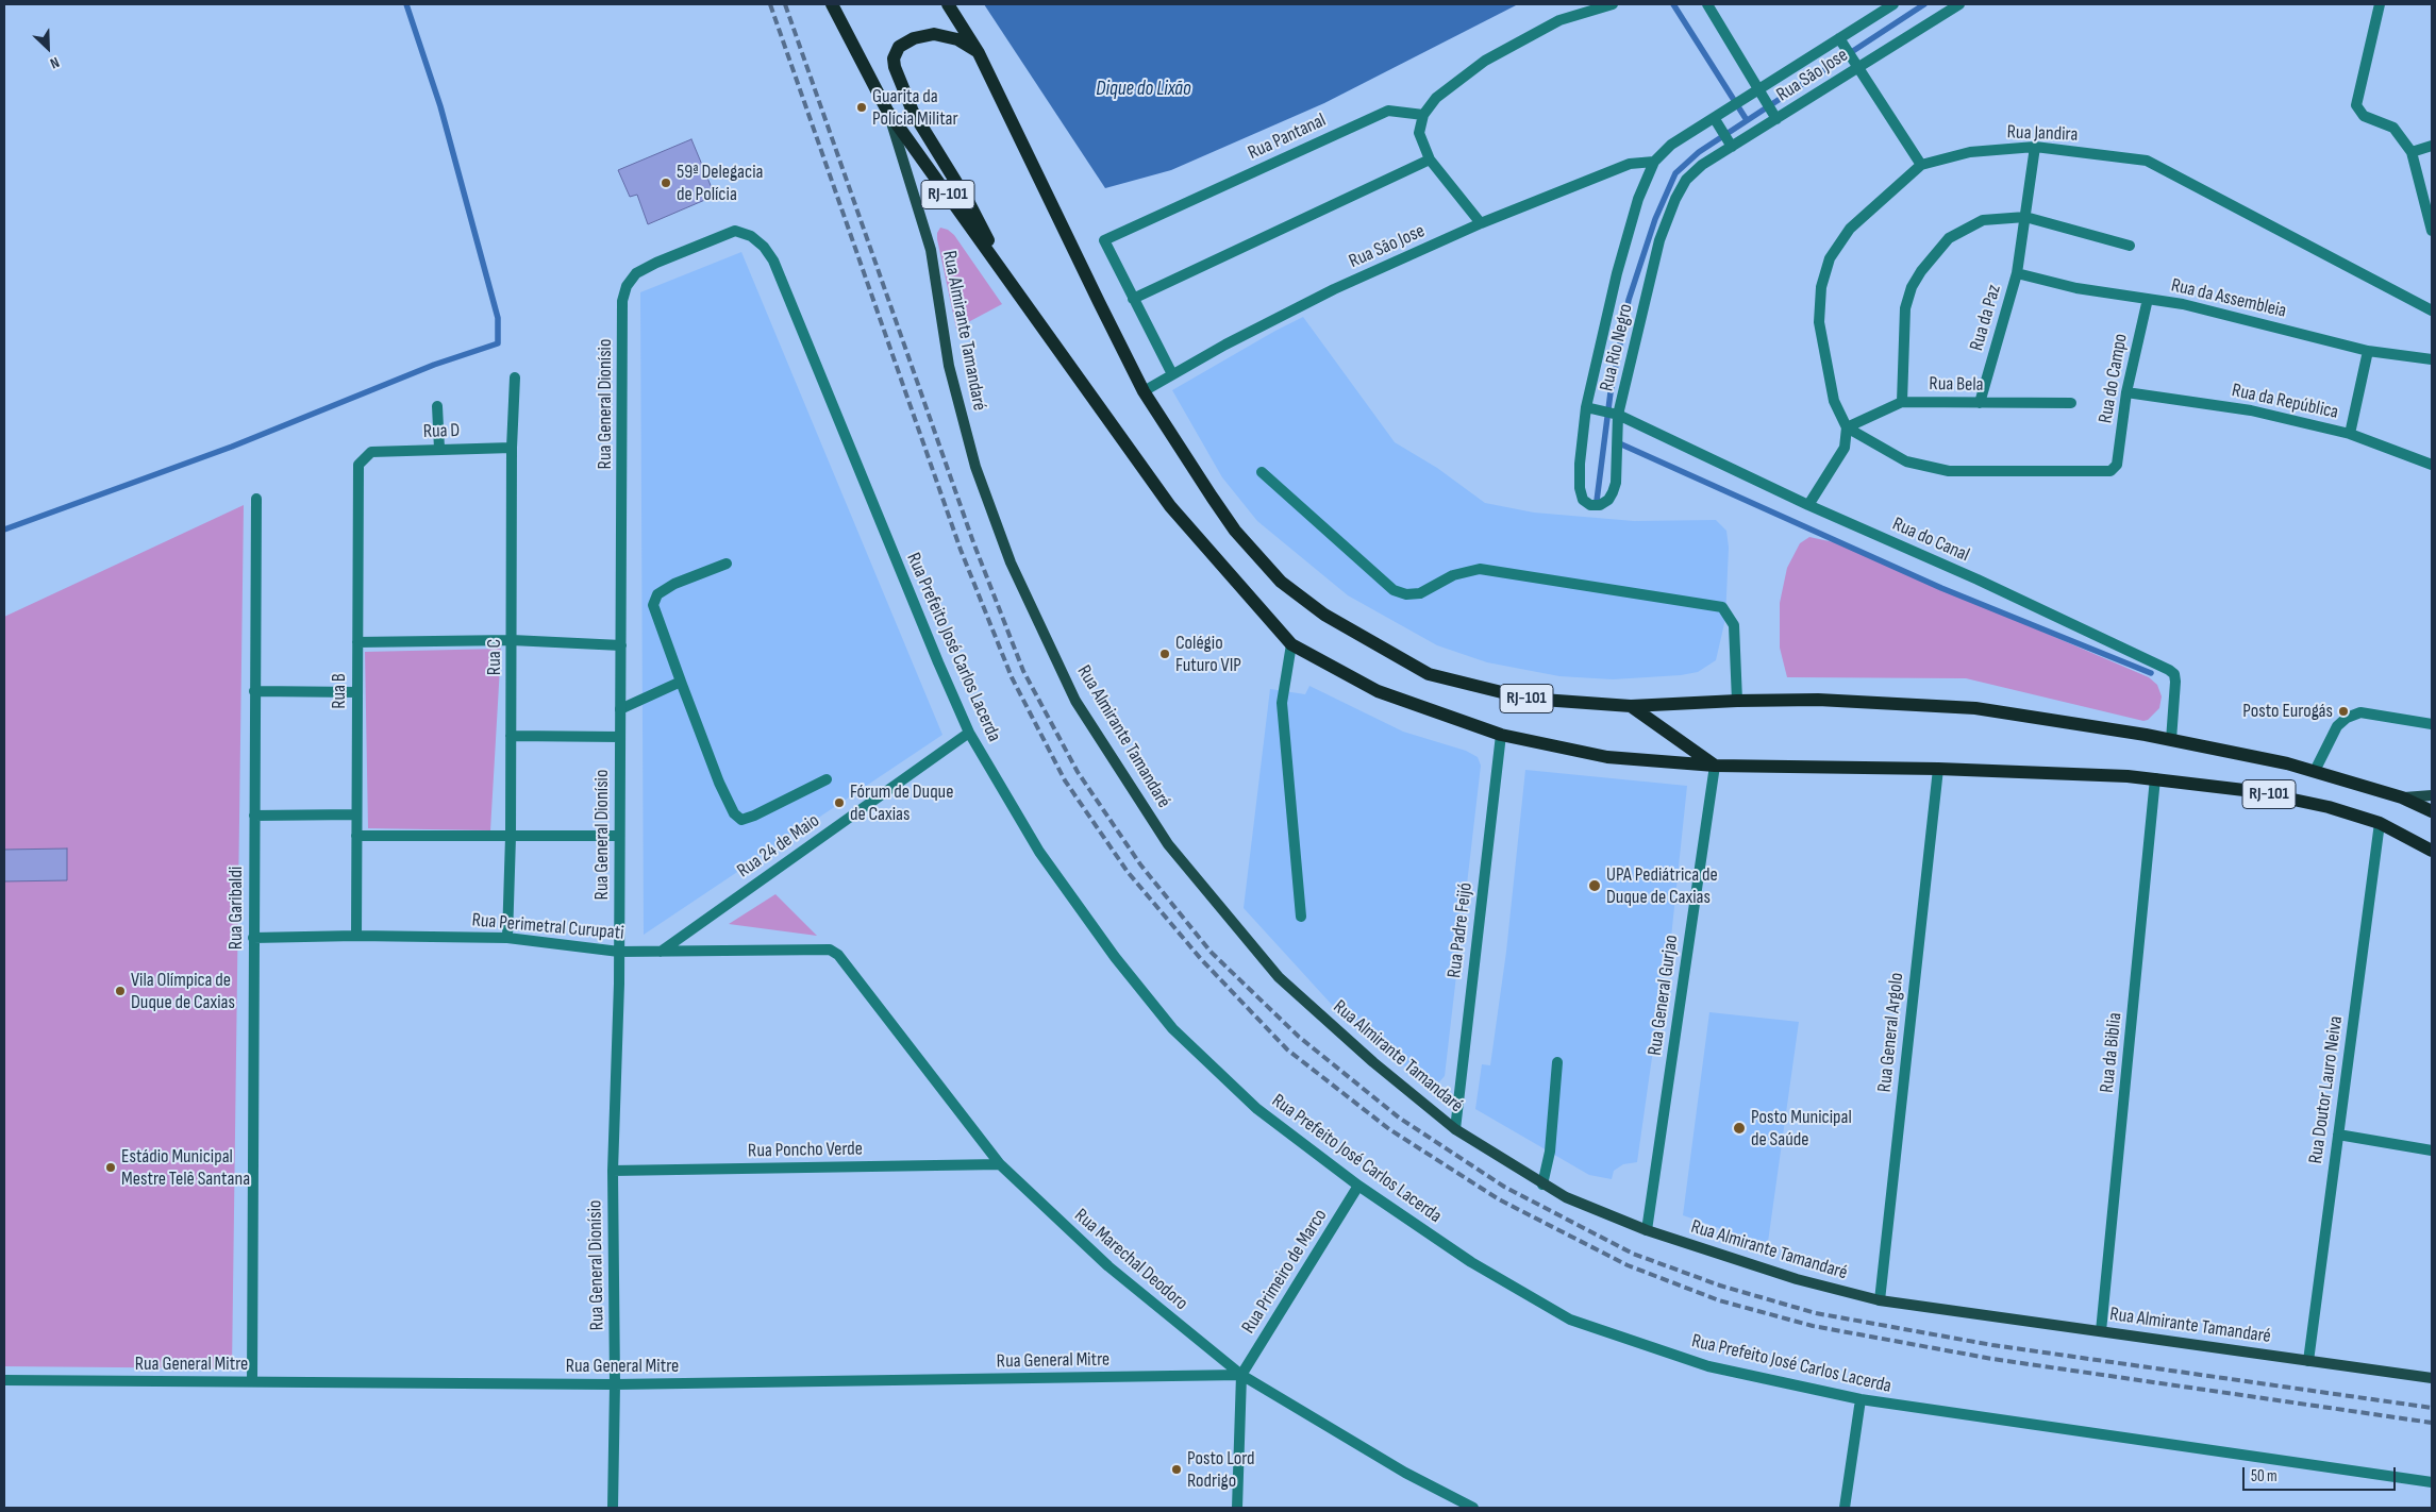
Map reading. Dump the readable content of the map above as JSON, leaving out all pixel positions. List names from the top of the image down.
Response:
{
  "streets": {
    "main road": ["RJ-101", "Rua Almirante Tamandaré"],
    "street": [
      "Rua Sāo Jose",
      "Rua Jandira",
      "Rua Pantanal",
      "Rua da Assembleia",
      "Rua da Paz",
      "Rua Rio Negro",
      "Rua do Campo",
      "Rua Bela",
      "Rua da República",
      "Rua General Dionísio",
      "Rua D",
      "Rua do Canal",
      "Rua Prefeito José Carlos Lacerda",
      "Rua C",
      "Rua B",
      "Rua 24 de Maio",
      "Rua Garibaldi",
      "Rua Perimetral Curupati",
      "Rua Padre Feijó",
      "Rua General Gurjao",
      "Rua General Argolo",
      "Rua da Biblia",
      "Rua Doutor Lauro Neiva",
      "Rua Poncho Verde",
      "Rua Marechal Deodoro",
      "Rua Primeiro de Marco",
      "Rua General Mitre"
    ]
  },
  "crossings": [
    ["Rua Sāo Jose", "Rua Pantanal"],
    ["Rua Sāo Jose", "RJ-101"],
    ["Rua Sāo Jose", "Rua Rio Negro"],
    ["Rua Sāo Jose", "Rua do Canal"],
    ["Rua Jandira", "Rua da Paz"],
    ["Rua Jandira", "Rua do Campo"],
    ["Rua Jandira", "Rua Bela"],
    ["RJ-101", "Rua Almirante Tamandaré"],
    ["RJ-101", "Rua do Canal"],
    ["RJ-101", "Rua Padre Feijó"],
    ["RJ-101", "Rua General Gurjao"],
    ["RJ-101", "Rua General Argolo"],
    ["RJ-101", "Rua da Biblia"],
    ["RJ-101", "Rua Doutor Lauro Neiva"],
    ["Rua da Assembleia", "Rua da Paz"],
    ["Rua da Assembleia", "Rua do Campo"],
    ["Rua da Paz", "Rua Bela"],
    ["Rua Almirante Tamandaré", "Rua Padre Feijó"],
    ["Rua Almirante Tamandaré", "Rua General Gurjao"],
    ["Rua Almirante Tamandaré", "Rua General Argolo"],
    ["Rua Almirante Tamandaré", "Rua da Biblia"],
    ["Rua Almirante Tamandaré", "Rua Doutor Lauro Neiva"],
    ["Rua Rio Negro", "Rua do Canal"],
    ["Rua do Campo", "Rua Bela"],
    ["Rua do Campo", "Rua da República"],
    ["Rua General Dionísio", "Rua Prefeito José Carlos Lacerda"],
    ["Rua General Dionísio", "Rua Perimetral Curupati"],
    ["Rua General Dionísio", "Rua Poncho Verde"],
    ["Rua General Dionísio", "Rua General Mitre"],
    ["Rua D", "Rua C"],
    ["Rua D", "Rua B"],
    ["Rua Prefeito José Carlos Lacerda", "Rua 24 de Maio"],
    ["Rua Prefeito José Carlos Lacerda", "Rua Primeiro de Marco"],
    ["Rua C", "Rua Perimetral Curupati"],
    ["Rua B", "Rua Perimetral Curupati"],
    ["Rua 24 de Maio", "Rua Perimetral Curupati"],
    ["Rua Garibaldi", "Rua Perimetral Curupati"],
    ["Rua Garibaldi", "Rua General Mitre"],
    ["Rua Perimetral Curupati", "Rua Marechal Deodoro"],
    ["Rua Poncho Verde", "Rua Marechal Deodoro"],
    ["Rua Marechal Deodoro", "Rua Primeiro de Marco"],
    ["Rua Marechal Deodoro", "Rua General Mitre"],
    ["Rua Primeiro de Marco", "Rua General Mitre"]
  ],
  "water": ["Dique do Lixão"],
  "places": [
    "Guarita da Polícia Militar",
    "59ª Delegacia de Polícia",
    "Colégio Futuro VIP",
    "Posto Eurogás",
    "Fórum de Duque de Caxias",
    "UPA Pediátrica de Duque de Caxias",
    "Vila Olímpica de Duque de Caxias",
    "Posto Municipal de Saúde",
    "Estádio Municipal Mestre Telê Santana",
    "Posto Lord Rodrigo"
  ],
  "scale_bar": "50 m",
  "north": "bottom right"
}
